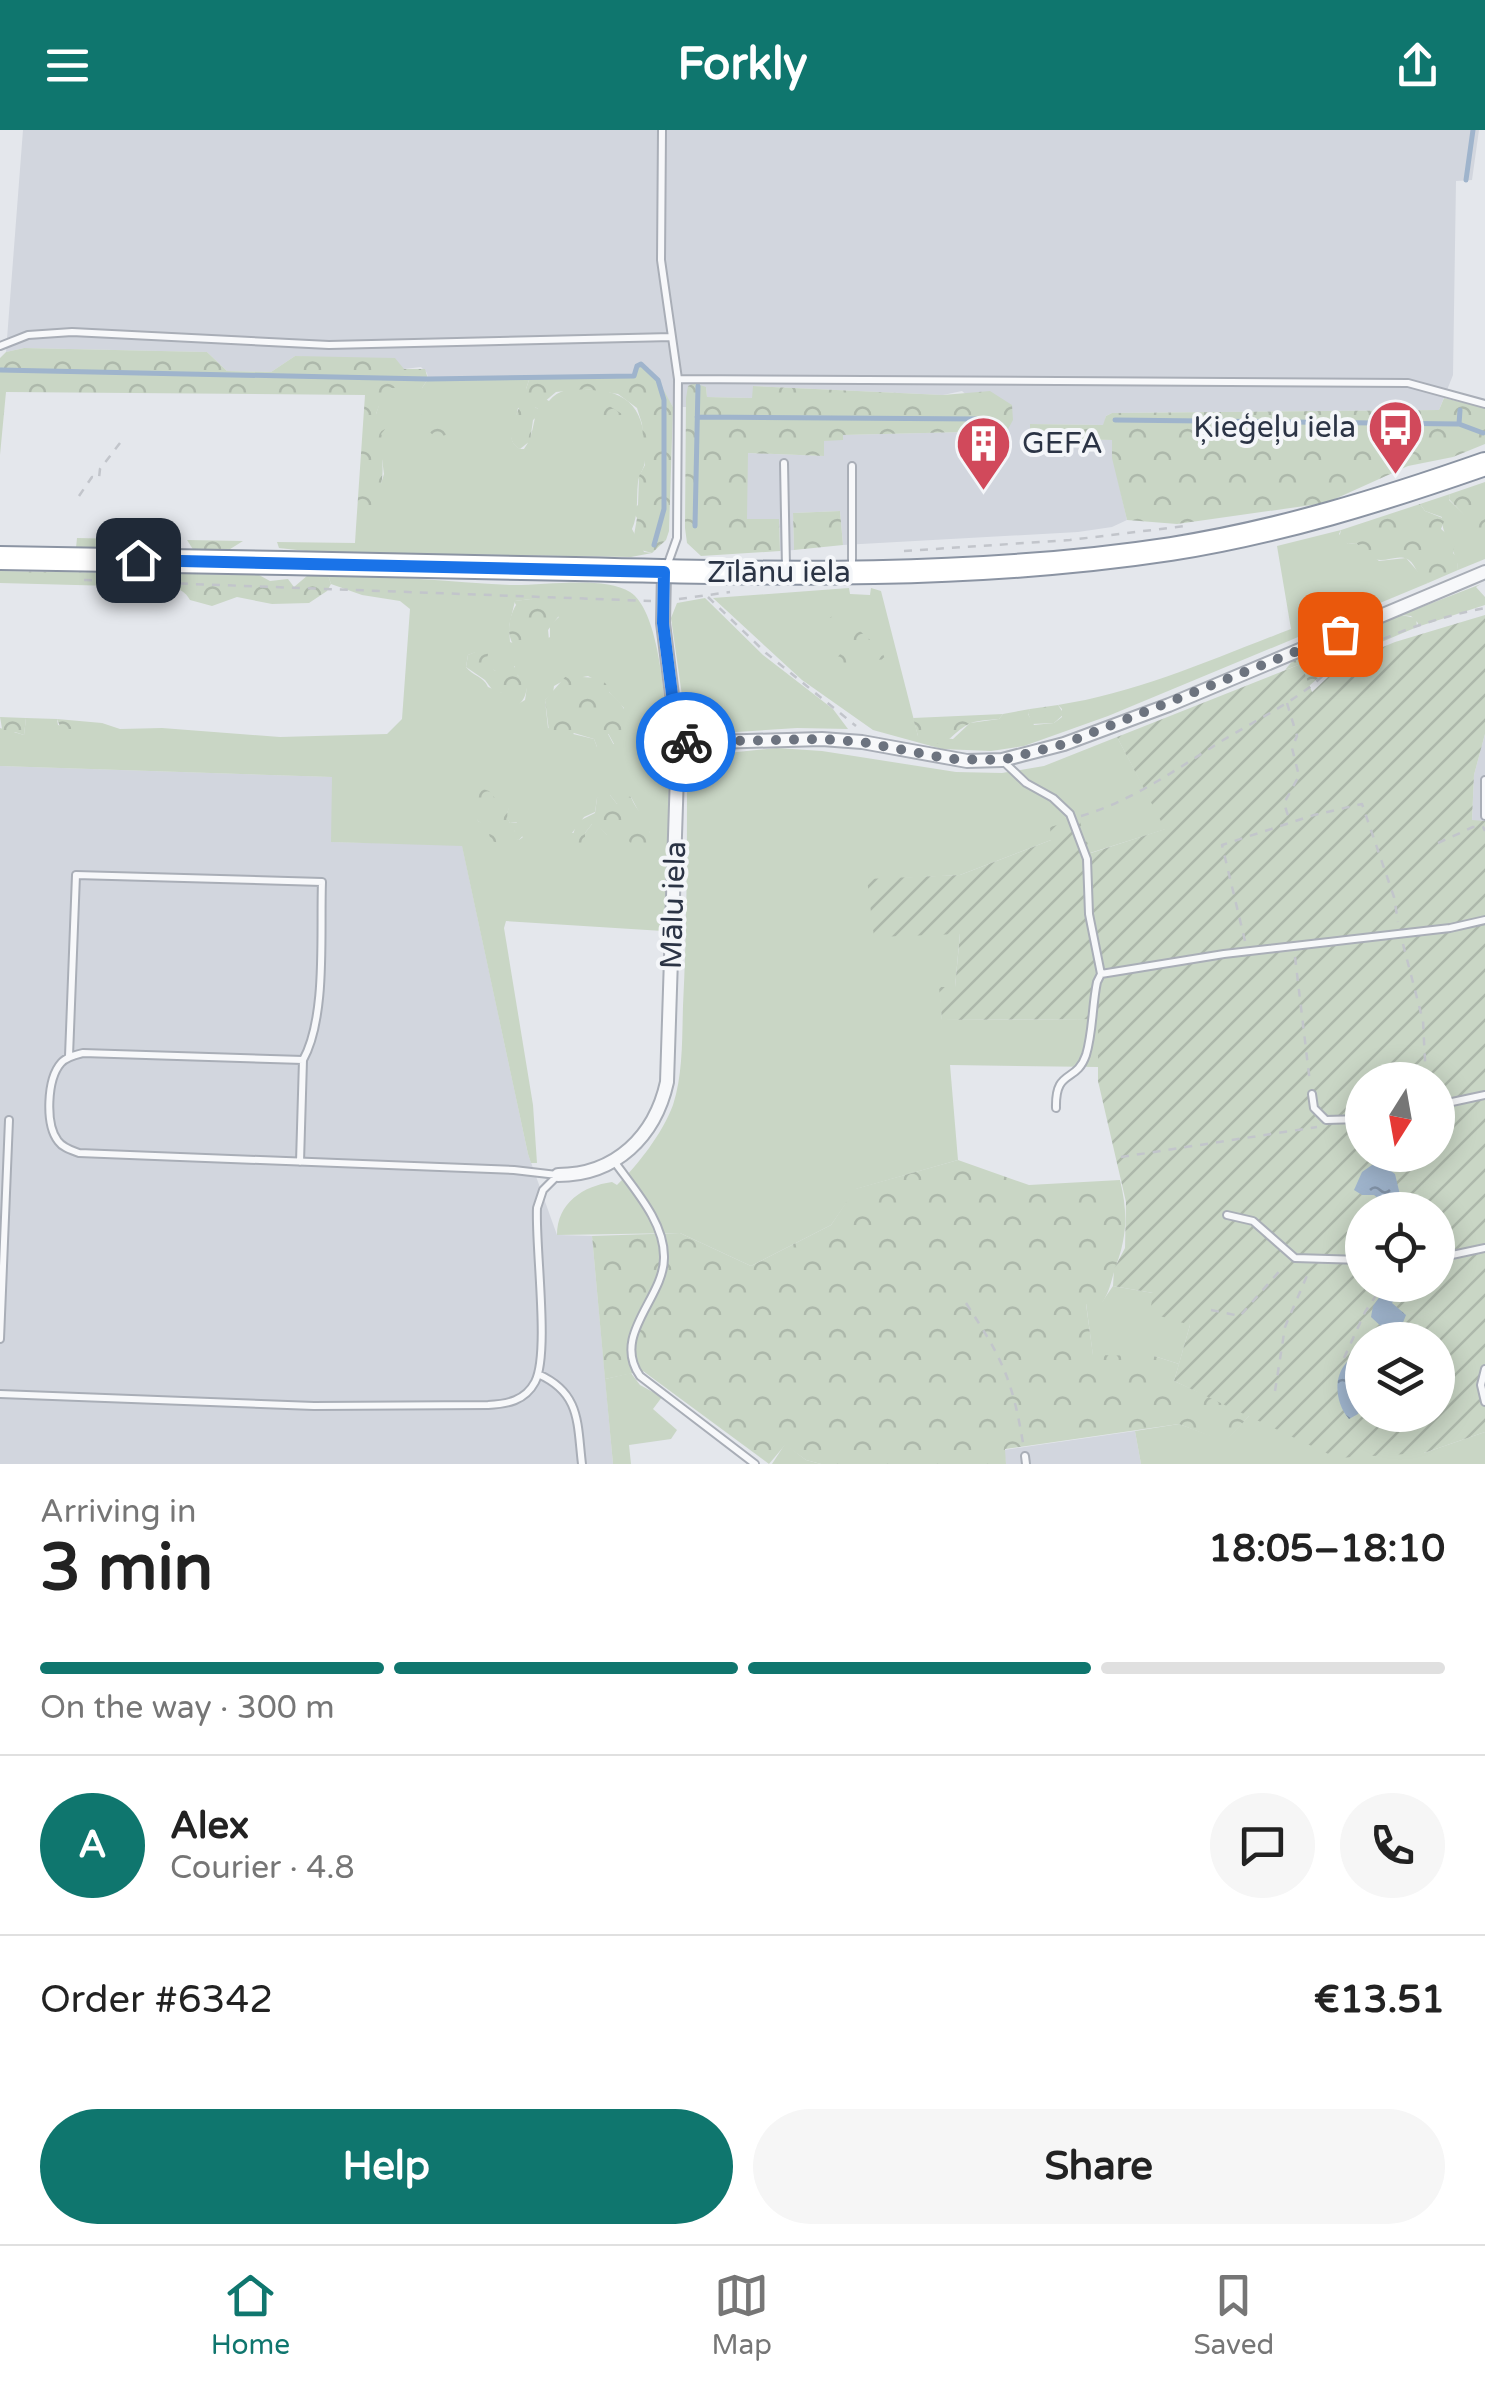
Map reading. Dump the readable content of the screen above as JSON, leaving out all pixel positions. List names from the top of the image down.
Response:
{
  "streets": {
    "highway": ["Zīlānu iela"],
    "street": ["Mālu iela"]
  },
  "crossings": [
    ["Zīlānu iela", "Mālu iela"]
  ],
  "places": {
    "bus stop": ["Ķieģeļu iela"],
    "building": ["GEFA"]
  },
  "north": "bottom",
  "page": {
    "header": "Forkly",
    "heading": ["3 min", "Arriving in", "18:05–18:10"],
    "panel": [
      "Alex",
      "Courier · 4.8",
      "Order #6342",
      "€13.51"
    ],
    "bar": "On the way · 300 m",
    "round": "A",
    "buttons": ["Help", "Share"],
    "tabs": ["Home", "Map", "Saved"]
  }
}
